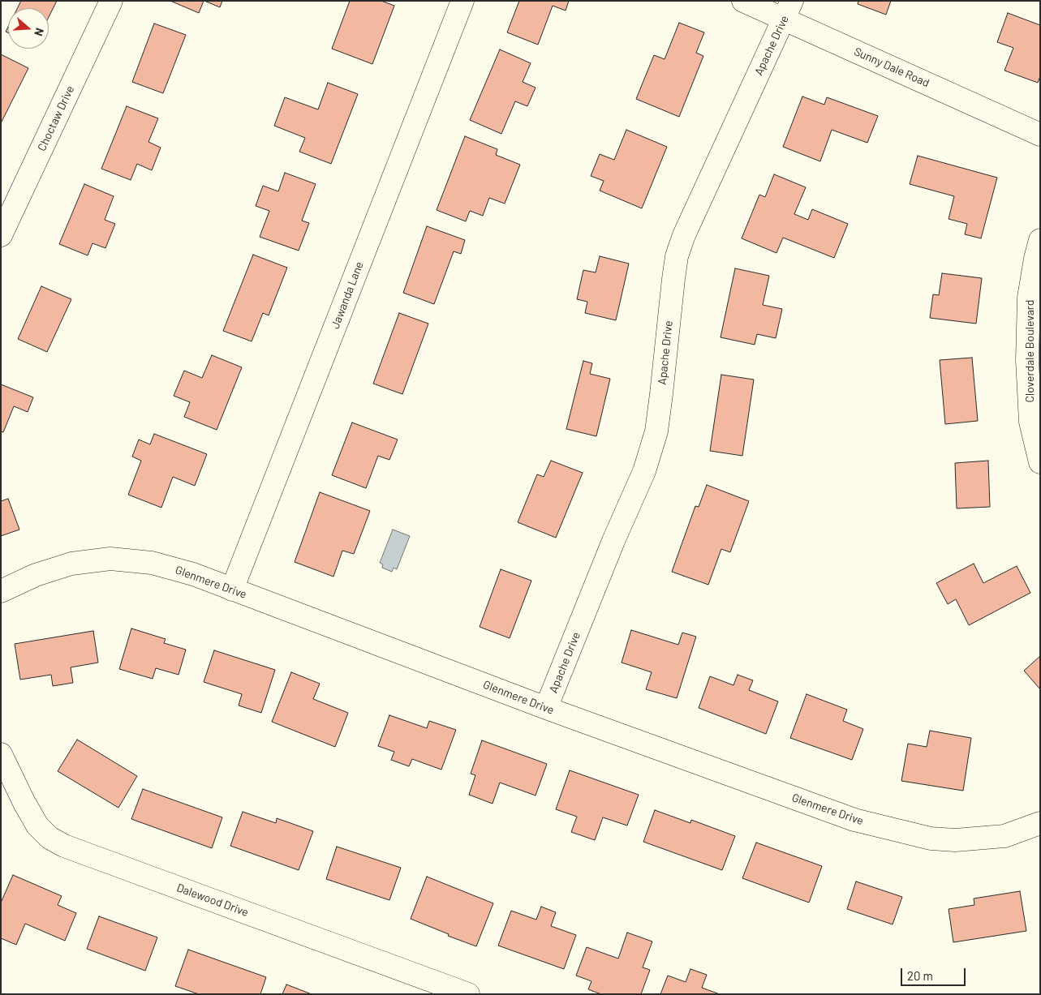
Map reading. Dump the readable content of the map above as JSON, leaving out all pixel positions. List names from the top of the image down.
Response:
{
  "streets": {
    "street": [
      "Apache Drive",
      "Sunny Dale Road",
      "Choctaw Drive",
      "Jawanda Lane",
      "Cloverdale Boulevard",
      "Glenmere Drive",
      "Dalewood Drive"
    ]
  },
  "crossings": [
    ["Apache Drive", "Sunny Dale Road"],
    ["Apache Drive", "Glenmere Drive"],
    ["Jawanda Lane", "Glenmere Drive"]
  ],
  "scale_bar": "20 m",
  "north": "right"
}
